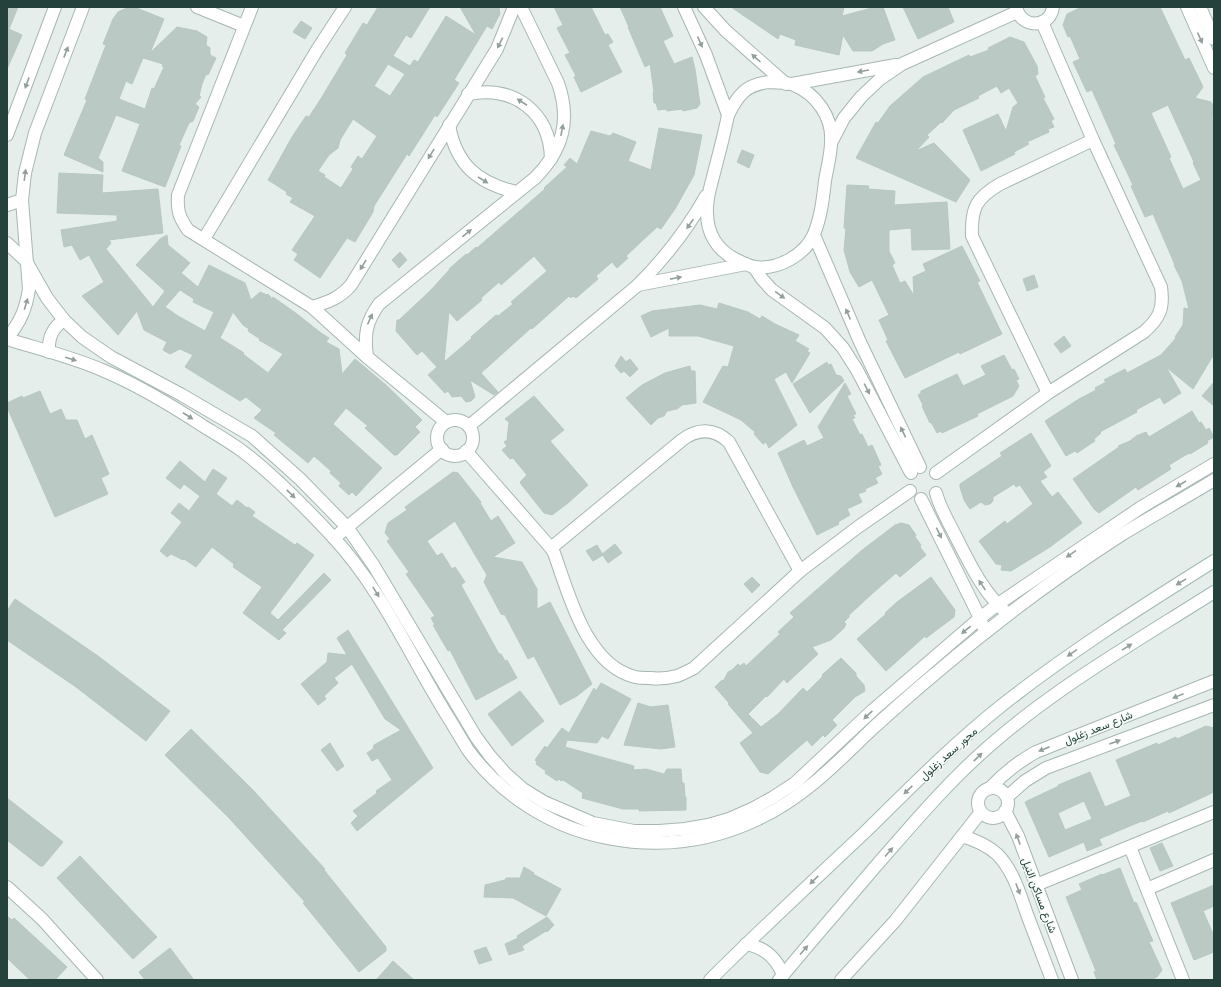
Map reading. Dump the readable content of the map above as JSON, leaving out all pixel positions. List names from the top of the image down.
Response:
{
  "streets": {
    "street": ["شارع سعد زغلول", "محور سعد زغلول", "شارع مساكن النيل"]
  },
  "crossings": [
    ["شارع سعد زغلول", "شارع مساكن النيل"]
  ]
}
